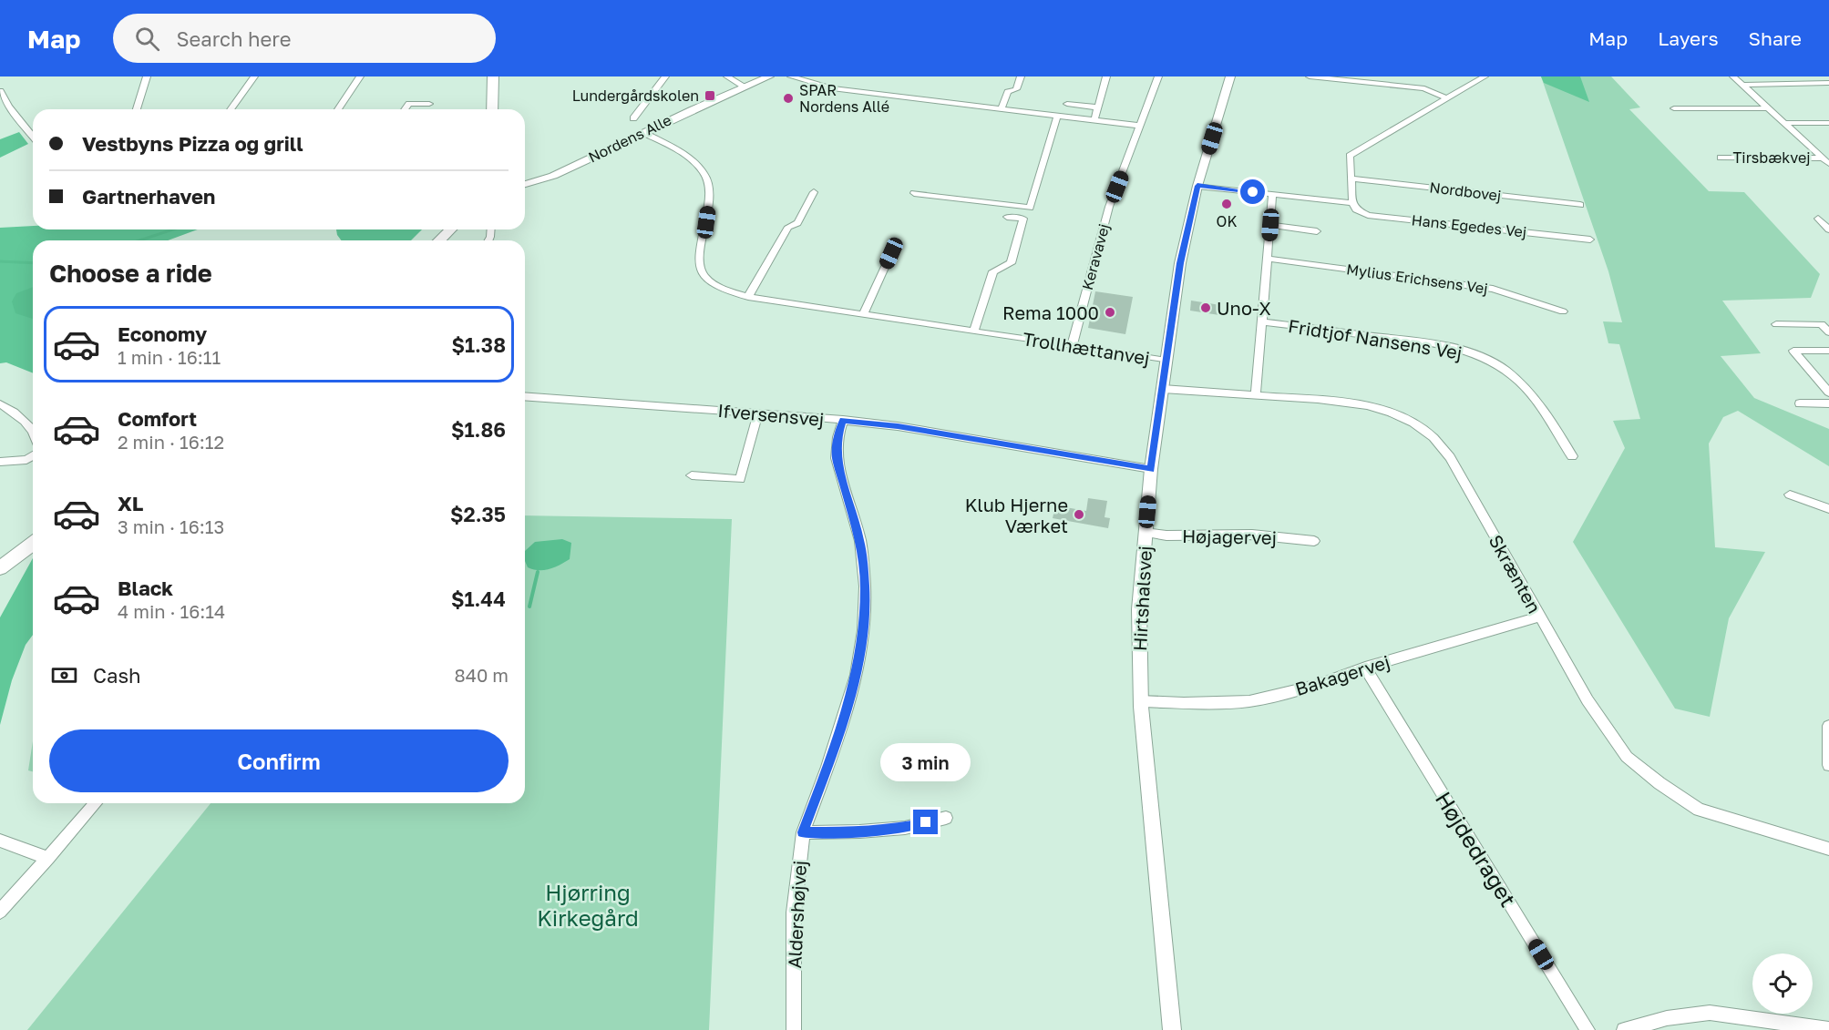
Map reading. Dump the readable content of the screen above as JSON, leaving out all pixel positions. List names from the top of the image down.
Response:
{
  "streets": {
    "street": [
      "Nordens Alle",
      "Tirsbækvej",
      "Nordbovej",
      "Hans Egedes Vej",
      "Keravavej",
      "Mylius Erichsens Vej",
      "Fridtjof Nansens Vej",
      "Trollhættanvej",
      "Ifversensvej",
      "Højagervej",
      "Skrænten",
      "Hirtshalsvej",
      "Bakagervej",
      "Højdedraget",
      "Aldershøjvej"
    ]
  },
  "crossings": [
    ["Nordens Alle", "Trollhættanvej"],
    ["Keravavej", "Trollhættanvej"],
    ["Trollhættanvej", "Hirtshalsvej"],
    ["Ifversensvej", "Hirtshalsvej"],
    ["Ifversensvej", "Aldershøjvej"],
    ["Højagervej", "Hirtshalsvej"],
    ["Skrænten", "Hirtshalsvej"],
    ["Skrænten", "Bakagervej"],
    ["Hirtshalsvej", "Bakagervej"],
    ["Bakagervej", "Højdedraget"]
  ],
  "parks": ["Hjørring Kirkegård"],
  "places": {
    "transit": ["Lundergårdskolen"],
    "other": [
      "SPAR Nordens Allé",
      "OK",
      "Uno-X",
      "Rema 1000",
      "Klub Hjerne Værket"
    ]
  },
  "page": {
    "header": "Map",
    "search": "Search here",
    "nav": ["Map", "Layers", "Share"],
    "banner": ["Vestbyns Pizza og grill", "Gartnerhaven"],
    "heading": "Choose a ride",
    "list": [
      {
        "name": "Economy",
        "note": "1 min · 16:11",
        "value": "$1.38"
      },
      {
        "name": "Comfort",
        "note": "2 min · 16:12",
        "value": "$1.86"
      },
      {
        "name": "XL",
        "note": "3 min · 16:13",
        "value": "$2.35"
      },
      {
        "name": "Black",
        "note": "4 min · 16:14",
        "value": "$1.44"
      }
    ],
    "pay": ["Cash", "840 m"],
    "buttons": "Confirm",
    "bubble": "3 min"
  }
}
